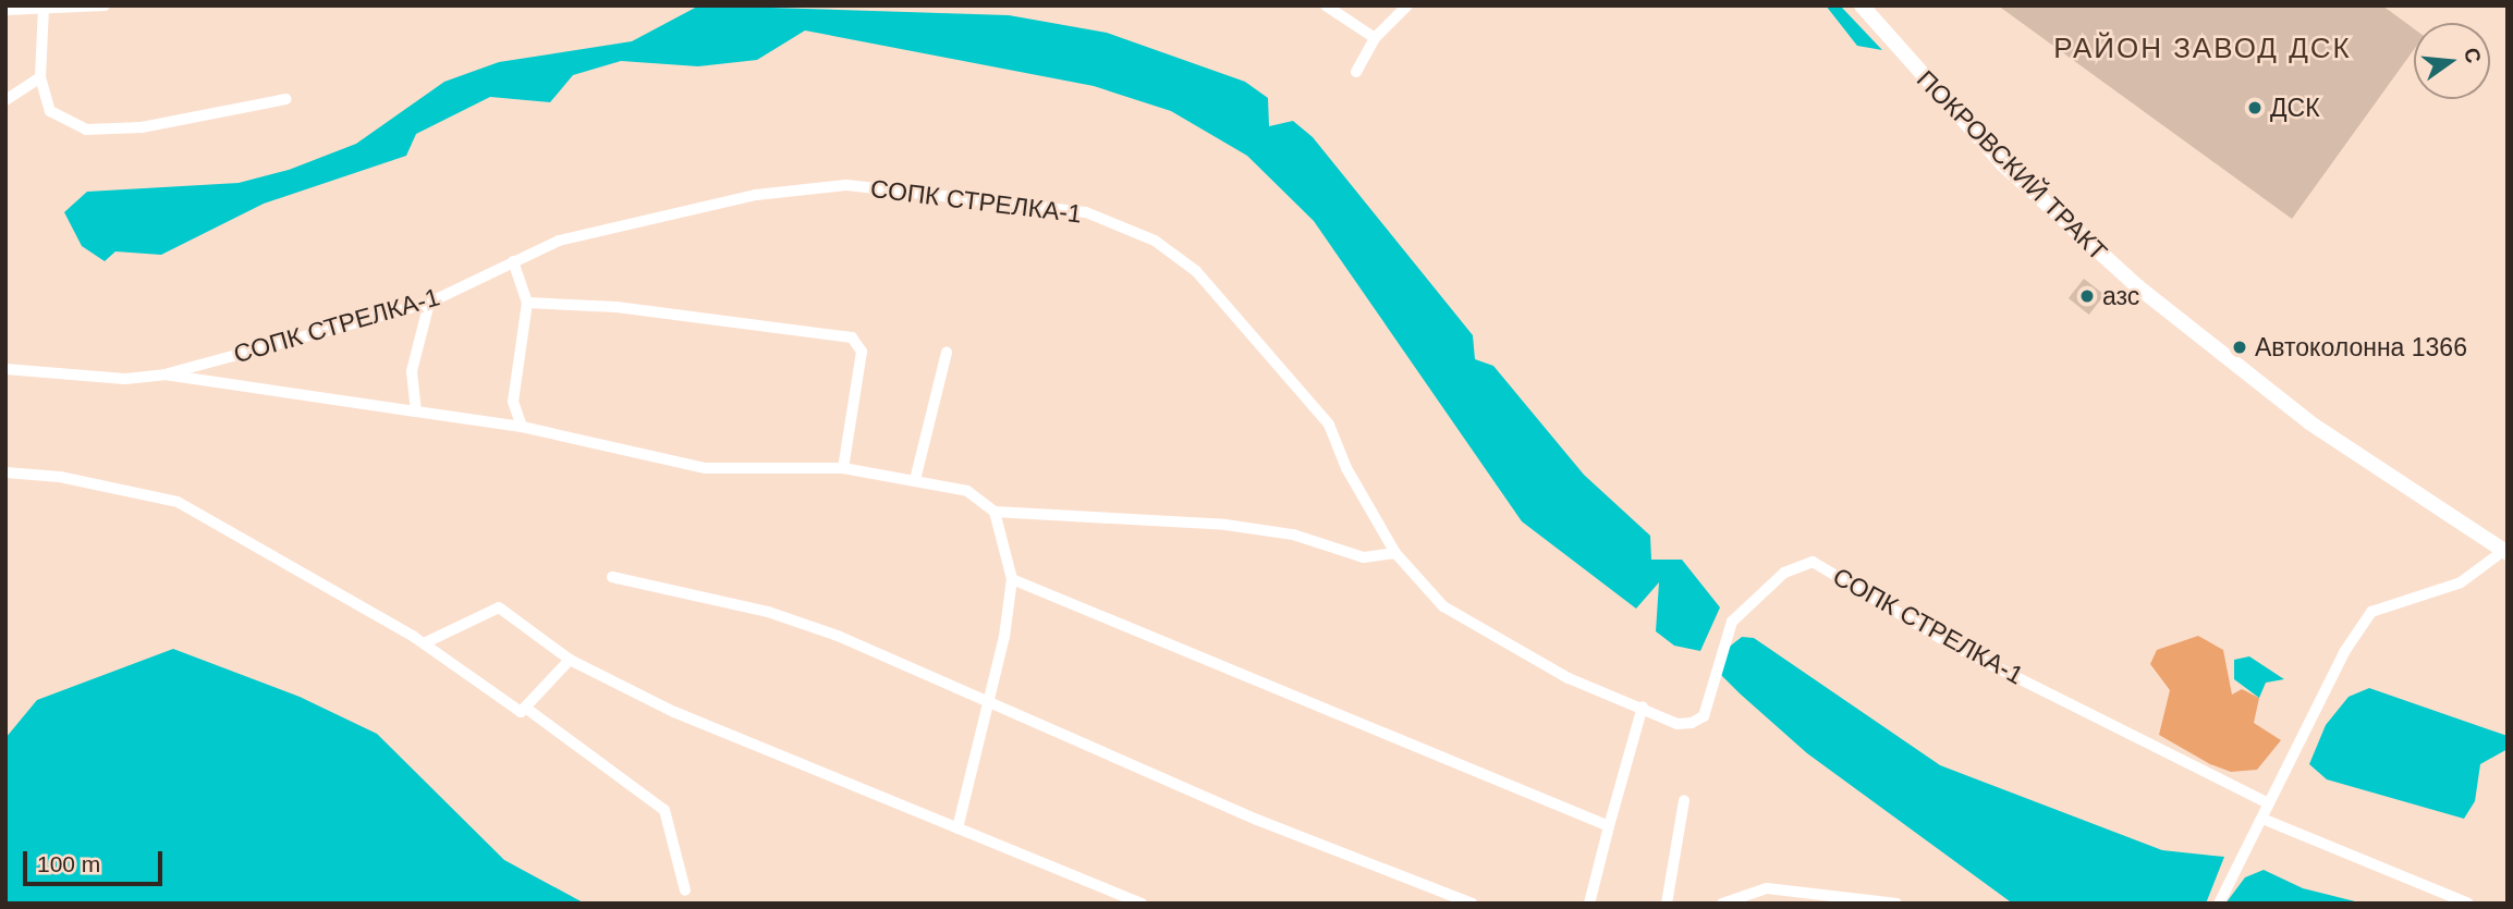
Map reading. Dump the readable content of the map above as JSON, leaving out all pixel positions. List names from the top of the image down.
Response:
{
  "streets": {
    "main road": ["ПОКРОВСКИЙ ТРАКТ"],
    "street": ["СОПК СТРЕЛКА-1"]
  },
  "districts": ["РАЙОН ЗАВОД ДСК"],
  "places": ["ДСК", "азс", "Автоколонна 1366"],
  "scale_bar": "100 m",
  "north": "right"
}
